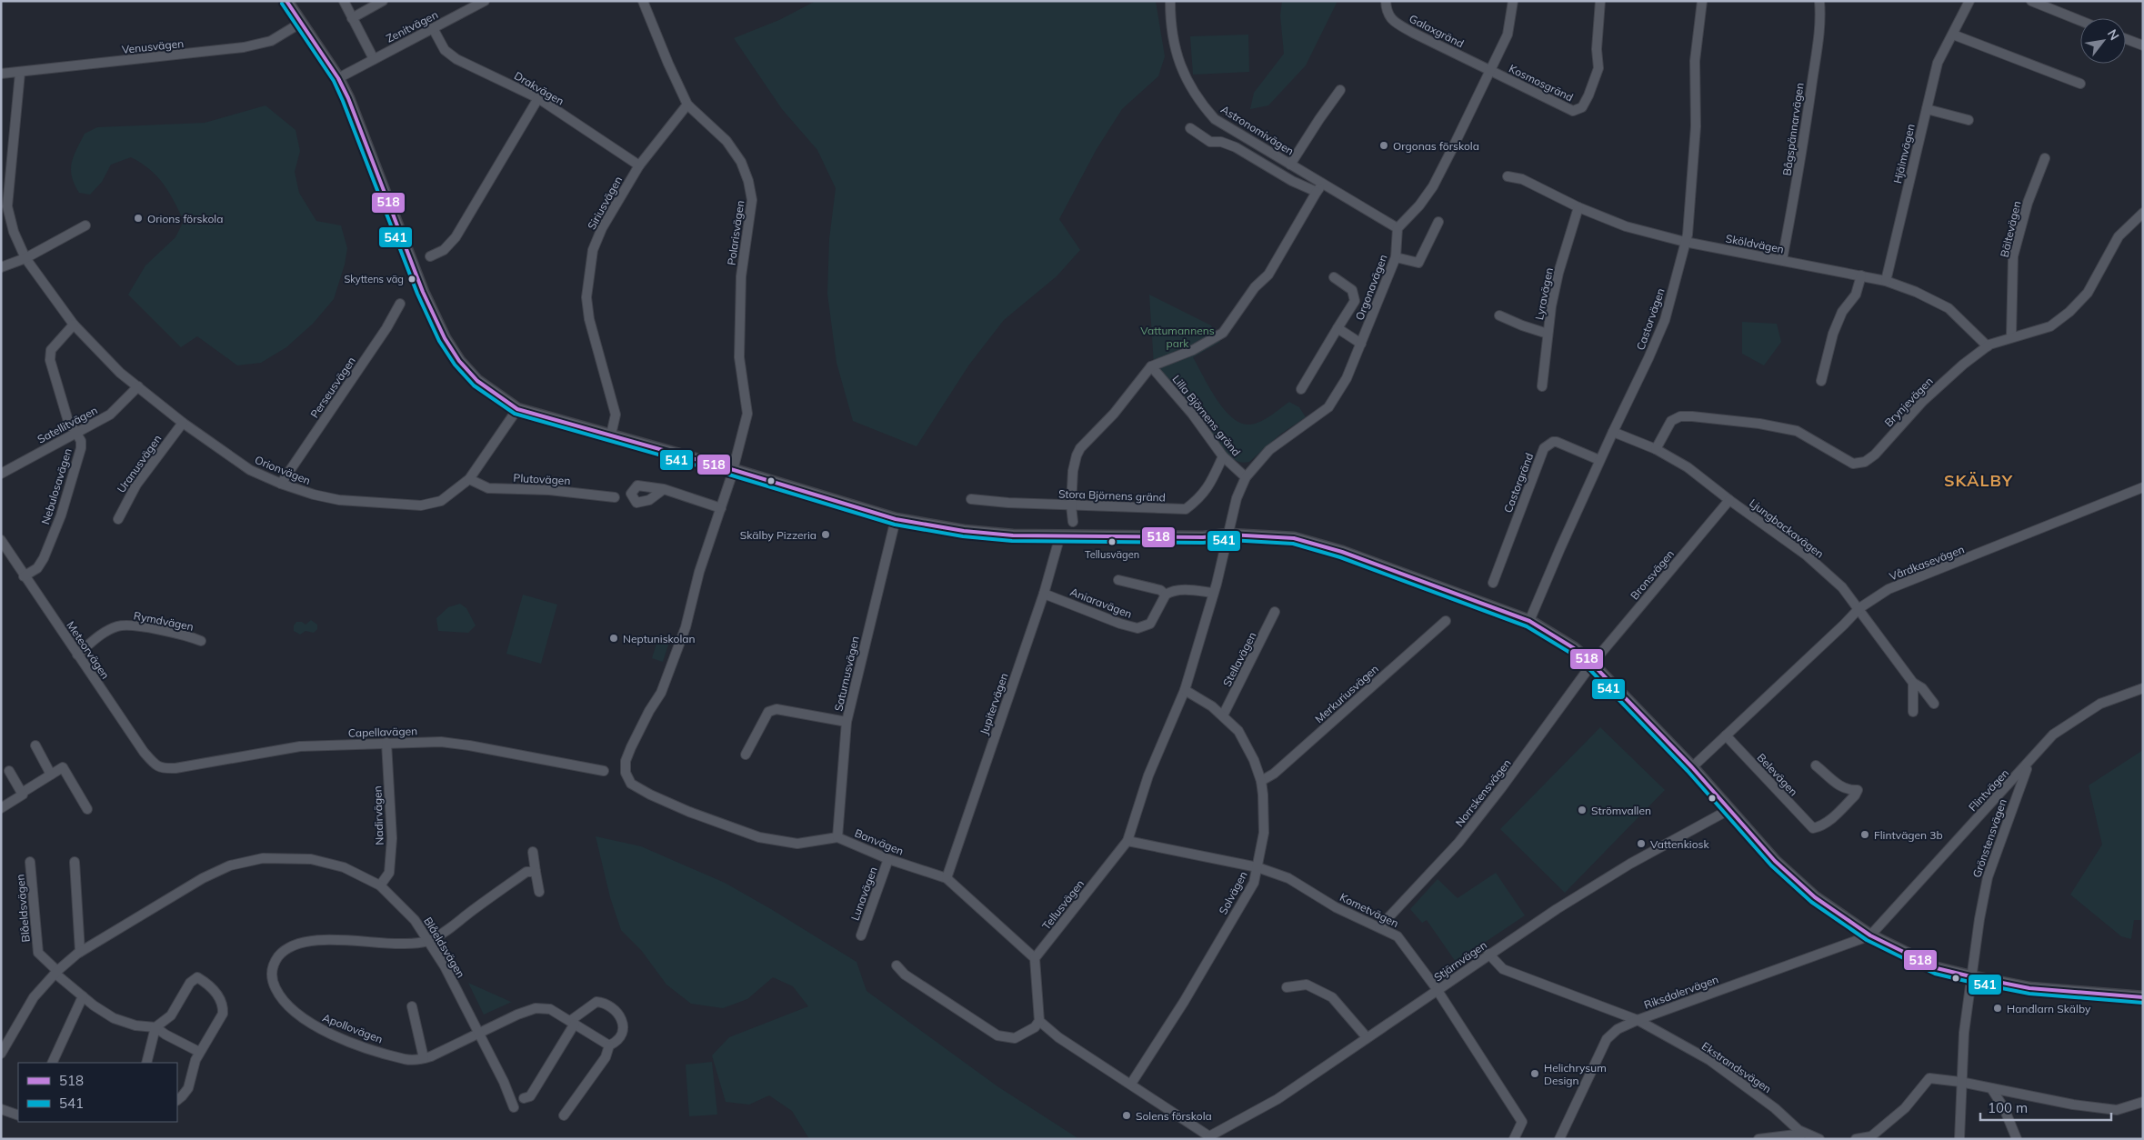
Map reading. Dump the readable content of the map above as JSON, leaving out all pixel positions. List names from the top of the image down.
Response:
{
  "streets": {
    "street": [
      "Zenitvägen",
      "Galaxgränd",
      "Venusvägen",
      "Kosmosgränd",
      "Drakvägen",
      "Bågspännarvägen",
      "Astronomivägen",
      "Hjälmvägen",
      "Siriusvägen",
      "Bältevägen",
      "Polarisvägen",
      "Sköldvägen",
      "Orgonavägen",
      "Lyravägen",
      "Castorvägen",
      "Perseusvägen",
      "Brynjevägen",
      "Lilla Björnens gränd",
      "Satellitvägen",
      "Uranusvägen",
      "Orionvägen",
      "Plutovägen",
      "Castorgränd",
      "Nebulosavägen",
      "Stora Björnens gränd",
      "Ljungbackavägen",
      "Vårdkasevägen",
      "Bronsvägen",
      "Aniaravägen",
      "Rymdvägen",
      "Meteorvägen",
      "Stellavägen",
      "Saturnusvägen",
      "Merkuriusvägen",
      "Jupitervägen",
      "Capellavägen",
      "Belevägen",
      "Flintvägen",
      "Norrskensvägen",
      "Nadirvägen",
      "Grönstensvägen",
      "Banvägen",
      "Solvägen",
      "Lunavägen",
      "Tellusvägen",
      "Blåeldsvägen",
      "Kometvägen",
      "Stjärnvägen",
      "Riksdalervägen",
      "Apollovägen",
      "Ekstrandsvägen"
    ]
  },
  "crossings": [
    ["Zenitvägen", "Drakvägen"],
    ["Galaxgränd", "Kosmosgränd"],
    ["Venusvägen", "Orionvägen"],
    ["Drakvägen", "Siriusvägen"],
    ["Bågspännarvägen", "Sköldvägen"],
    ["Astronomivägen", "Orgonavägen"],
    ["Hjälmvägen", "Sköldvägen"],
    ["Siriusvägen", "Polarisvägen"],
    ["Bältevägen", "Brynjevägen"],
    ["Polarisvägen", "Banvägen"],
    ["Sköldvägen", "Lyravägen"],
    ["Sköldvägen", "Castorvägen"],
    ["Sköldvägen", "Brynjevägen"],
    ["Orgonavägen", "Lilla Björnens gränd"],
    ["Orgonavägen", "Tellusvägen"],
    ["Castorvägen", "Castorgränd"],
    ["Castorvägen", "Ljungbackavägen"],
    ["Perseusvägen", "Orionvägen"],
    ["Brynjevägen", "Ljungbackavägen"],
    ["Lilla Björnens gränd", "Stora Björnens gränd"],
    ["Satellitvägen", "Orionvägen"],
    ["Satellitvägen", "Nebulosavägen"],
    ["Uranusvägen", "Orionvägen"],
    ["Orionvägen", "Plutovägen"],
    ["Orionvägen", "Nebulosavägen"],
    ["Nebulosavägen", "Meteorvägen"],
    ["Ljungbackavägen", "Vårdkasevägen"],
    ["Ljungbackavägen", "Bronsvägen"],
    ["Vårdkasevägen", "Belevägen"],
    ["Bronsvägen", "Norrskensvägen"],
    ["Aniaravägen", "Jupitervägen"],
    ["Rymdvägen", "Meteorvägen"],
    ["Meteorvägen", "Capellavägen"],
    ["Stellavägen", "Solvägen"],
    ["Saturnusvägen", "Banvägen"],
    ["Merkuriusvägen", "Solvägen"],
    ["Jupitervägen", "Banvägen"],
    ["Capellavägen", "Nadirvägen"],
    ["Flintvägen", "Grönstensvägen"],
    ["Flintvägen", "Riksdalervägen"],
    ["Norrskensvägen", "Kometvägen"],
    ["Nadirvägen", "Blåeldsvägen"],
    ["Banvägen", "Lunavägen"],
    ["Banvägen", "Tellusvägen"],
    ["Solvägen", "Tellusvägen"],
    ["Solvägen", "Kometvägen"],
    ["Tellusvägen", "Kometvägen"],
    ["Blåeldsvägen", "Apollovägen"],
    ["Kometvägen", "Stjärnvägen"],
    ["Stjärnvägen", "Ekstrandsvägen"],
    ["Riksdalervägen", "Ekstrandsvägen"]
  ],
  "districts": ["SKÄLBY"],
  "parks": ["Vattumannens park"],
  "places": [
    "Orgonas förskola",
    "Orions förskola",
    "Skyttens väg",
    "Skälby Pizzeria",
    "Tellusvägen",
    "Neptuniskolan",
    "Strömvallen",
    "Flintvägen 3b",
    "Vattenkiosk",
    "Handlarn Skälby",
    "Helichrysum Design",
    "Solens förskola"
  ],
  "lines": ["transit line 518", "transit line 541"],
  "legend": ["518", "541"],
  "scale_bar": "100 m",
  "north": "top right"
}
